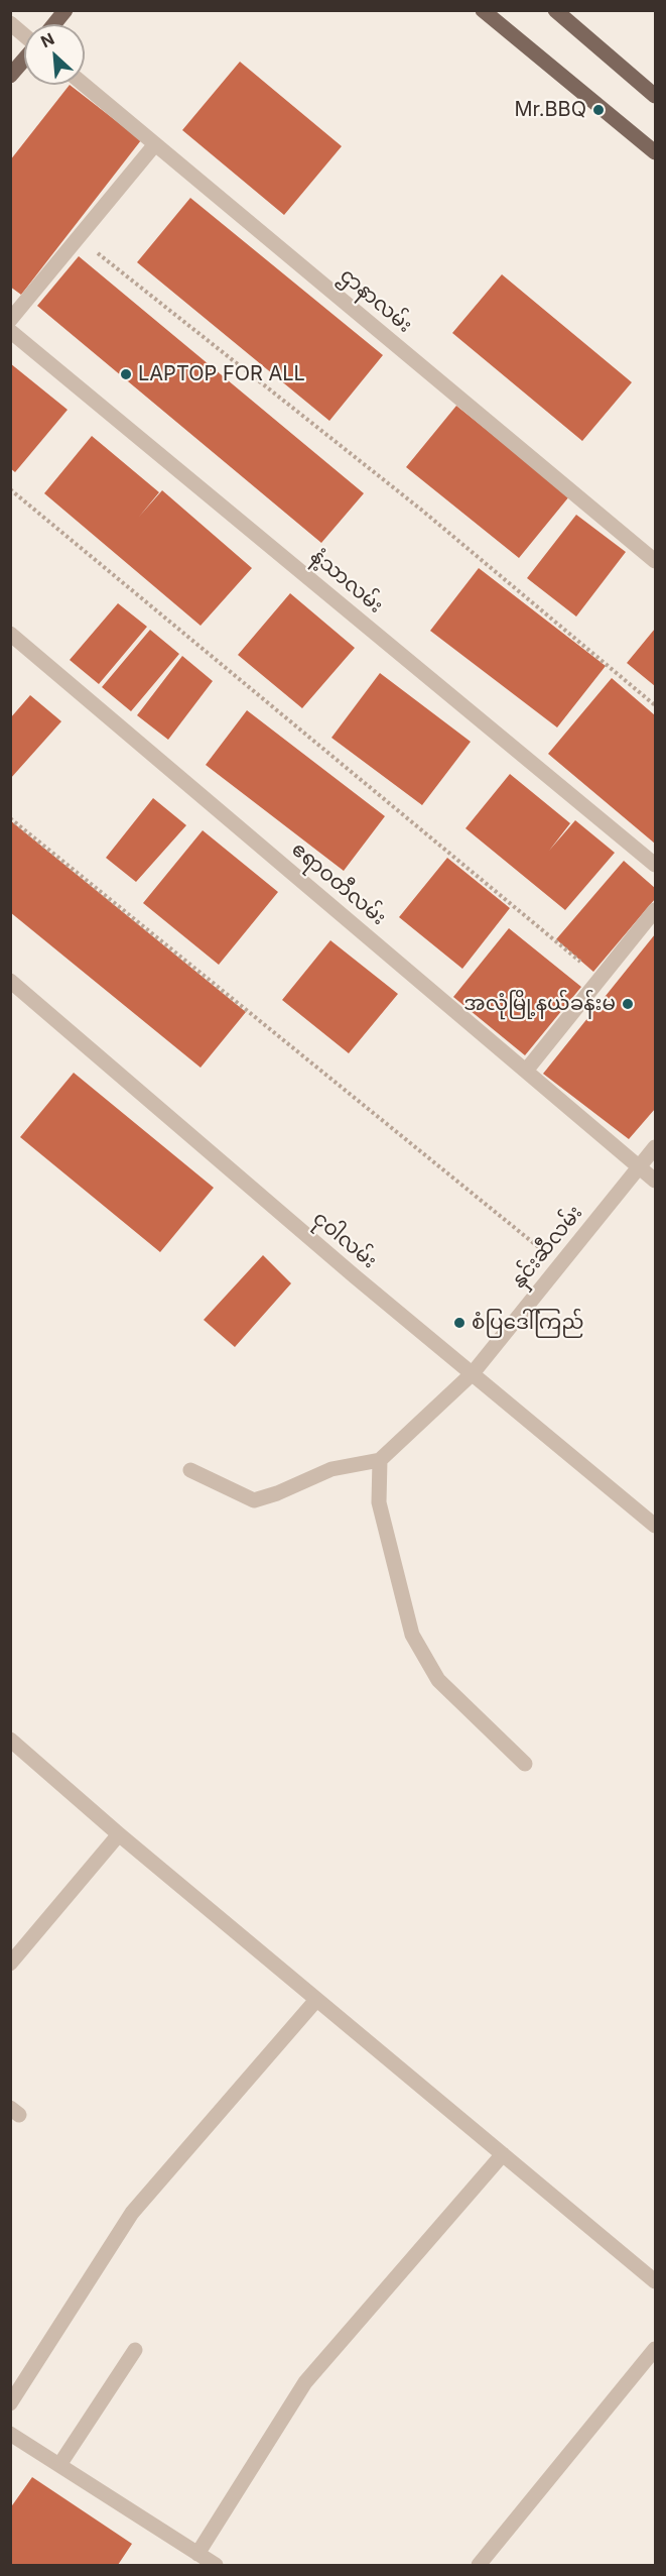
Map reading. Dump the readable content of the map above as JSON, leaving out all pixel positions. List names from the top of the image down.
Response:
{
  "streets": {
    "street": [
      "ဌာနာလမ်း",
      "နံ့သာလမ်း",
      "ဧရာဝတီလမ်း",
      "ငုဝါလမ်း",
      "နှင်းဆီလမ်း"
    ]
  },
  "crossings": [
    ["ဧရာဝတီလမ်း", "နှင်းဆီလမ်း"],
    ["ငုဝါလမ်း", "နှင်းဆီလမ်း"]
  ],
  "places": [
    "Mr.BBQ",
    "LAPTOP FOR ALL",
    "အလုံမြို့နယ်ခန်းမ",
    "စံပြဒေါ်ကြည်"
  ],
  "north": "top left"
}
